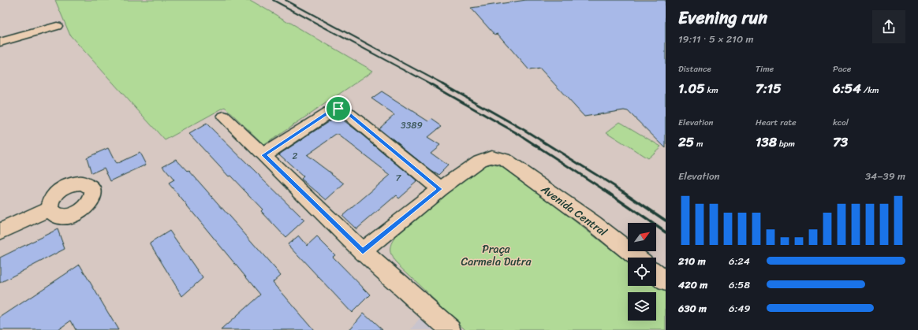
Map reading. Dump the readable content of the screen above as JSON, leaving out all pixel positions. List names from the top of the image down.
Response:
{
  "streets": {
    "street": ["Avenida Central"]
  },
  "parks": ["Praça Carmela Dutra"],
  "house_numbers": ["3389", "2", "7"],
  "north": "top right",
  "page": {
    "heading": ["Evening run", "19:11 · 5 × 210 m"],
    "stats": [
      ["Distance", "1.05 km"],
      ["Time", "7:15"],
      ["Pace", "6:54 /km"],
      ["Elevation", "25 m"],
      ["Heart rate", "138 bpm"],
      ["kcal", "73"]
    ],
    "chart": ["Elevation", "34–39 m"],
    "list": [
      {
        "name": "210 m",
        "note": "6:24"
      },
      {
        "name": "420 m",
        "note": "6:58"
      },
      {
        "name": "630 m",
        "note": "6:49"
      }
    ]
  }
}
